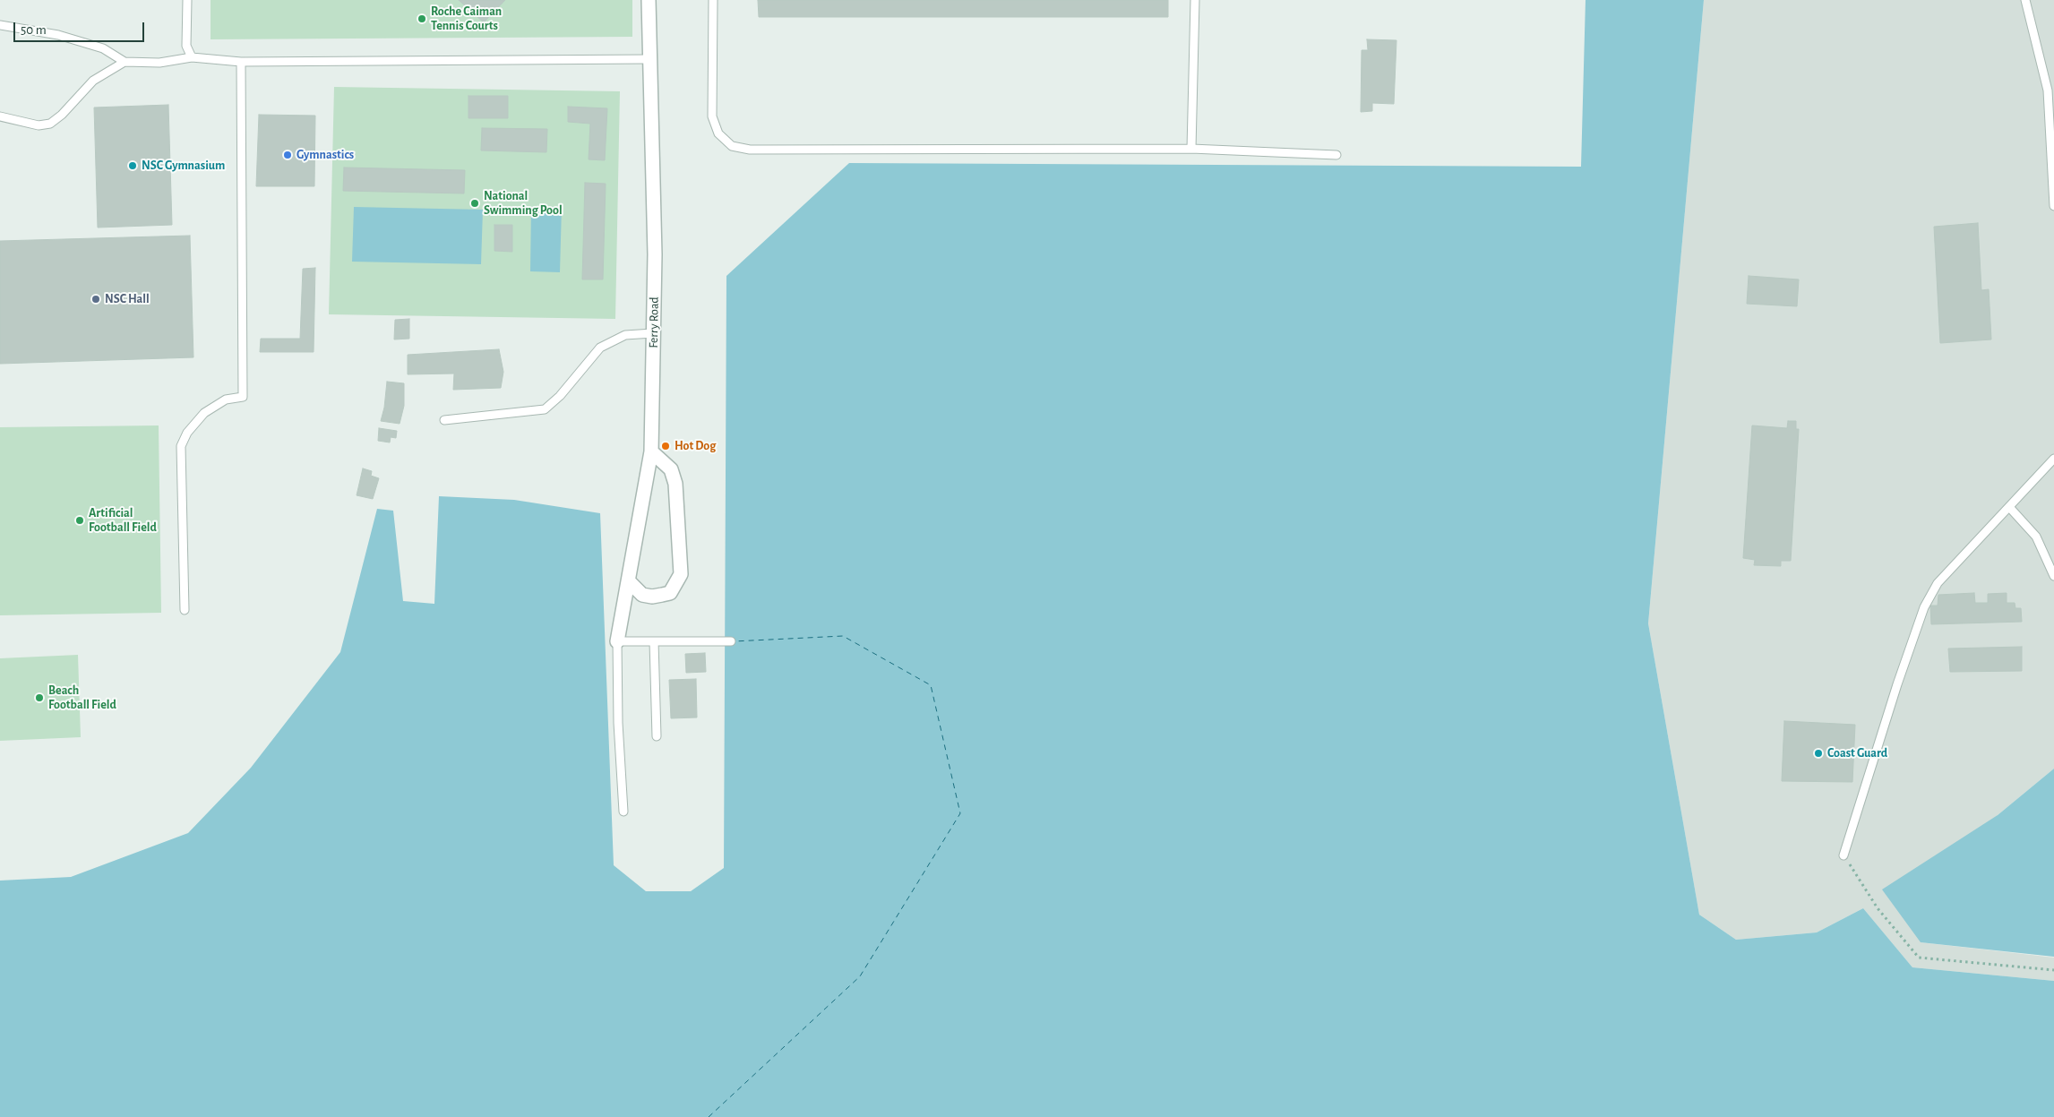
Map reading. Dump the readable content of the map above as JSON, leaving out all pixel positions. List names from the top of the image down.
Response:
{
  "streets": {
    "street": ["Ferry Road"]
  },
  "places": [
    "Roche Caiman Tennis Courts",
    "Gymnastics",
    "NSC Gymnasium",
    "National Swimming Pool",
    "NSC Hall",
    "Hot Dog",
    "Artificial Football Field",
    "Beach Football Field",
    "Coast Guard"
  ],
  "scale_bar": "50 m"
}
